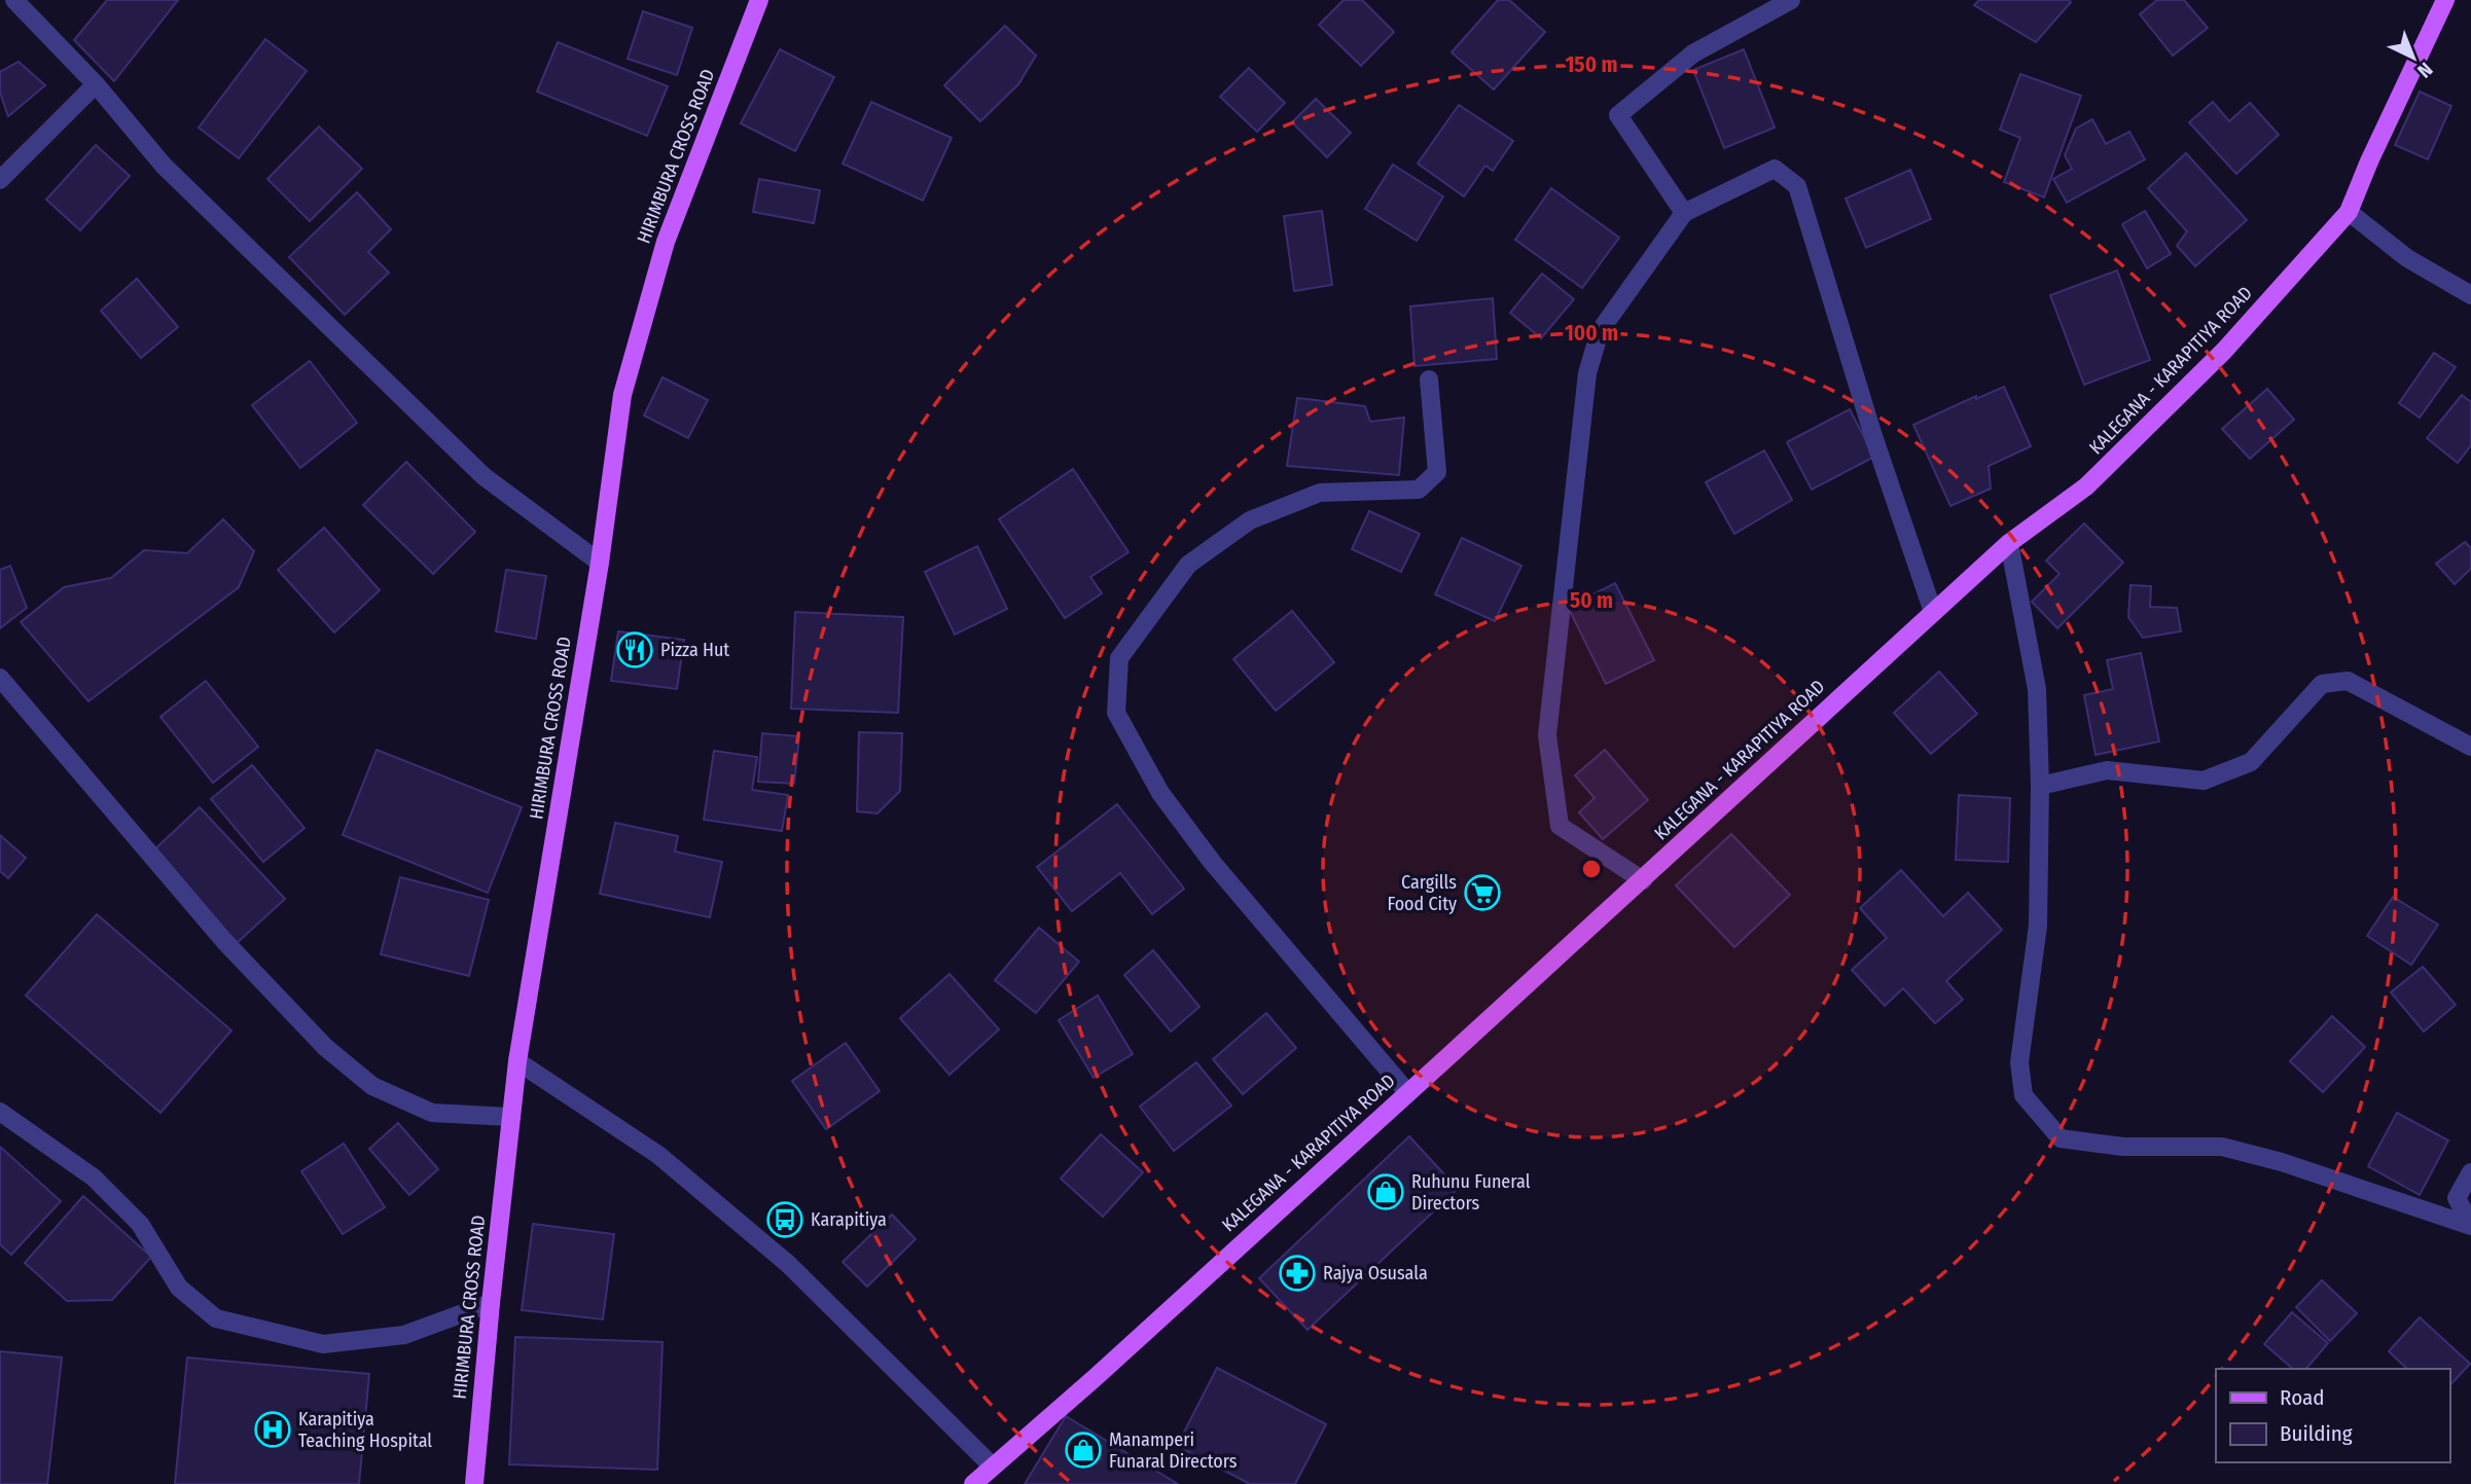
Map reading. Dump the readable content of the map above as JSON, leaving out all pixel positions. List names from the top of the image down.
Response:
{
  "streets": {
    "main road": ["HIRIMBURA CROSS ROAD", "KALEGANA - KARAPITIYA ROAD"]
  },
  "places": {
    "restaurant": ["Pizza Hut"],
    "supermarket": ["Cargills Food City"],
    "shop": ["Ruhunu Funeral Directors", "Manamperi Funaral Directors"],
    "bus stop": ["Karapitiya"],
    "pharmacy": ["Rajya Osusala"],
    "hospital": ["Karapitiya Teaching Hospital"]
  },
  "legend": ["Road", "Building"],
  "north": "bottom right",
  "rings": ["150 m", "100 m", "50 m"]
}
